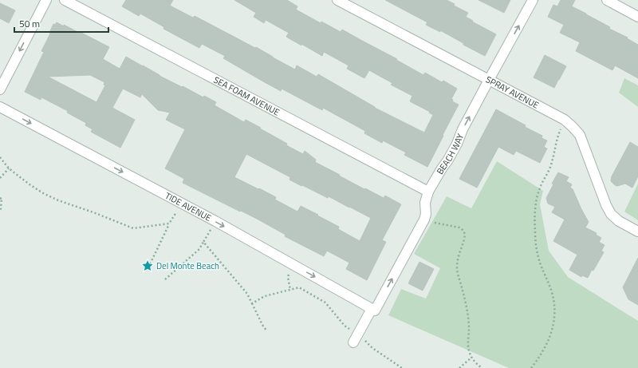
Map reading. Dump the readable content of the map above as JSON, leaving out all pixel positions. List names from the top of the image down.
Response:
{
  "streets": {
    "street": [
      "SPRAY AVENUE",
      "SEA FOAM AVENUE",
      "BEACH WAY",
      "TIDE AVENUE"
    ]
  },
  "crossings": [
    ["SPRAY AVENUE", "BEACH WAY"],
    ["SEA FOAM AVENUE", "BEACH WAY"],
    ["BEACH WAY", "TIDE AVENUE"]
  ],
  "one_way": ["BEACH WAY", "TIDE AVENUE"],
  "places": {
    "place": ["Del Monte Beach"]
  },
  "scale_bar": "50 m"
}
